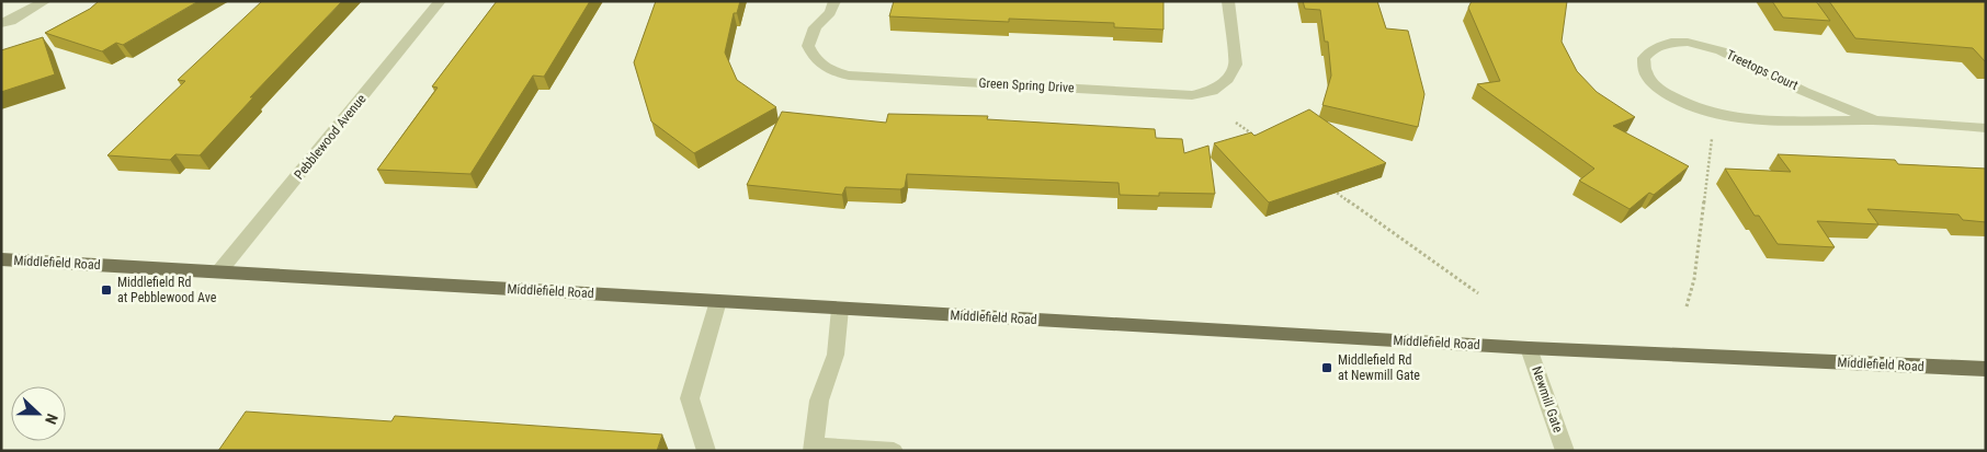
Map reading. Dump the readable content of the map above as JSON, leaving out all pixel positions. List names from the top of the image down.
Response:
{
  "streets": {
    "main road": ["Middlefield Road"],
    "street": [
      "Treetops Court",
      "Green Spring Drive",
      "Pebblewood Avenue",
      "Newmill Gate"
    ]
  },
  "crossings": [
    ["Pebblewood Avenue", "Middlefield Road"],
    ["Middlefield Road", "Newmill Gate"]
  ],
  "places": {
    "transit": ["Middlefield Rd at Pebblewood Ave", "Middlefield Rd at Newmill Gate"]
  },
  "north": "right"
}
